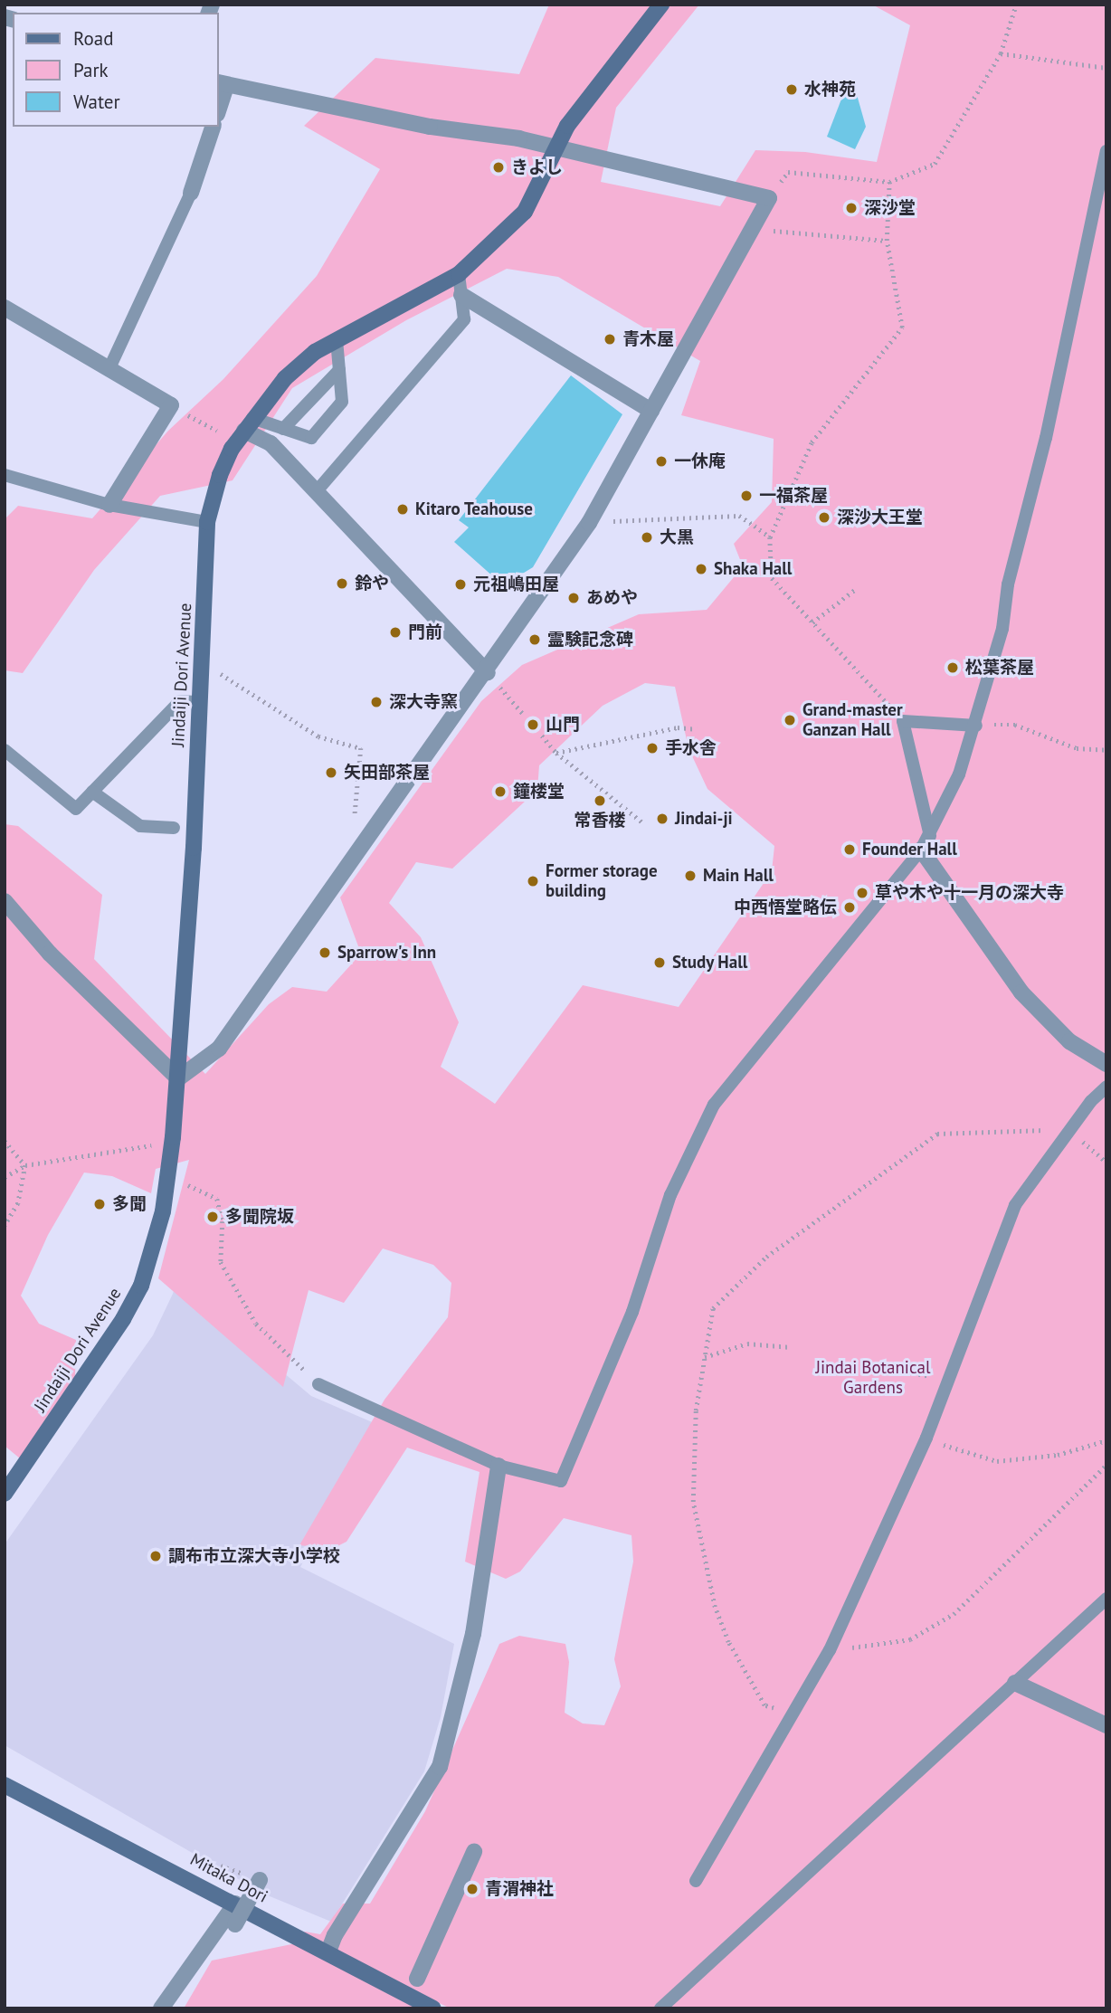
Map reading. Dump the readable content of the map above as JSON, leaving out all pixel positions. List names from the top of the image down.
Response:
{
  "streets": {
    "street": ["Jindaiji Dori Avenue", "Mitaka Dori"]
  },
  "parks": ["Jindai Botanical Gardens"],
  "places": [
    "水神苑",
    "きよし",
    "深沙堂",
    "青木屋",
    "一休庵",
    "一福茶屋",
    "Kitaro Teahouse",
    "深沙大王堂",
    "大黒",
    "Shaka Hall",
    "鈴や",
    "元祖嶋田屋",
    "あめや",
    "門前",
    "霊験記念碑",
    "松葉茶屋",
    "深大寺窯",
    "Grand-master Ganzan Hall",
    "山門",
    "手水舎",
    "矢田部茶屋",
    "鐘楼堂",
    "常香楼",
    "Jindai-ji",
    "Founder Hall",
    "Main Hall",
    "Former storage building",
    "草や木や十一月の深大寺",
    "中西悟堂略伝",
    "Sparrow's Inn",
    "Study Hall",
    "多聞",
    "多聞院坂",
    "調布市立深大寺小学校",
    "青渭神社"
  ],
  "legend": ["Road", "Park", "Water"]
}
